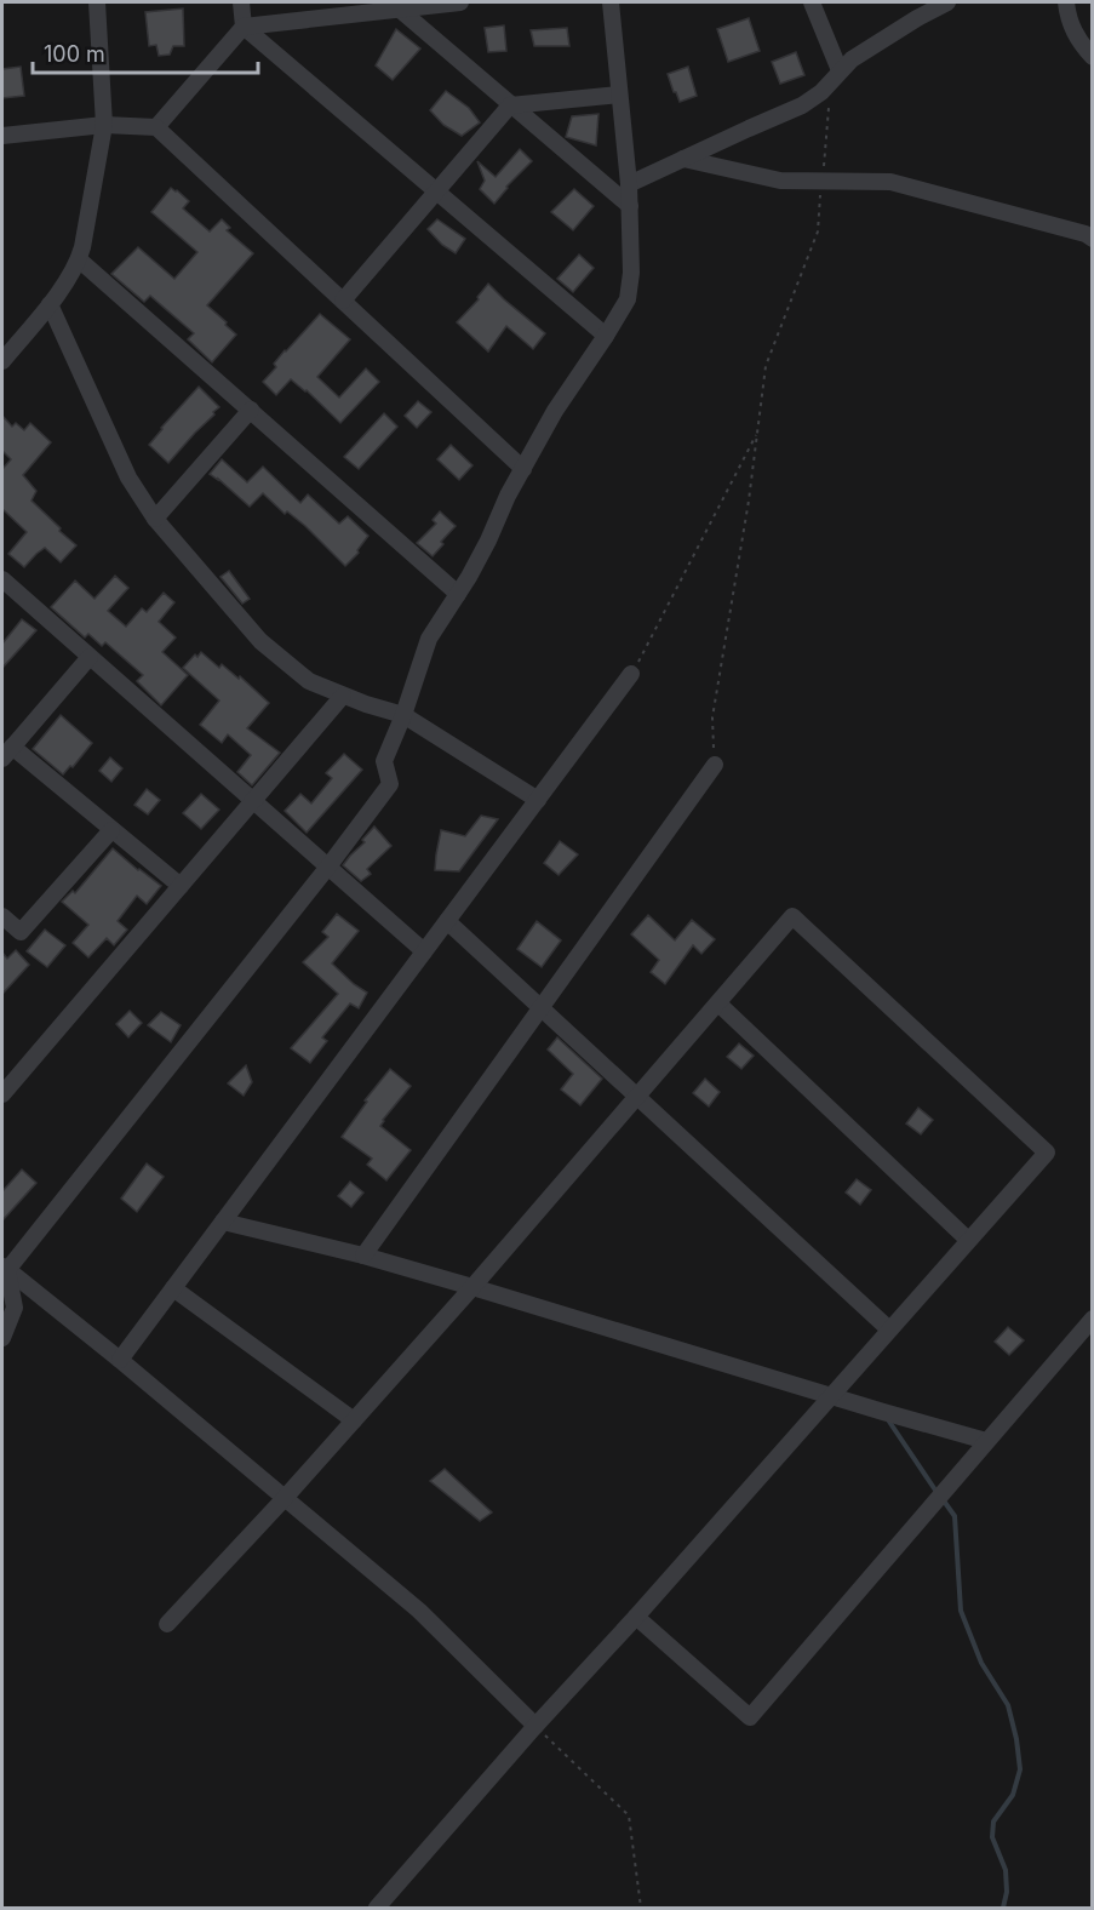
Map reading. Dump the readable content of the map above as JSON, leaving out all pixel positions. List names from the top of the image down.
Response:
{
  "scale_bar": "100 m"
}
